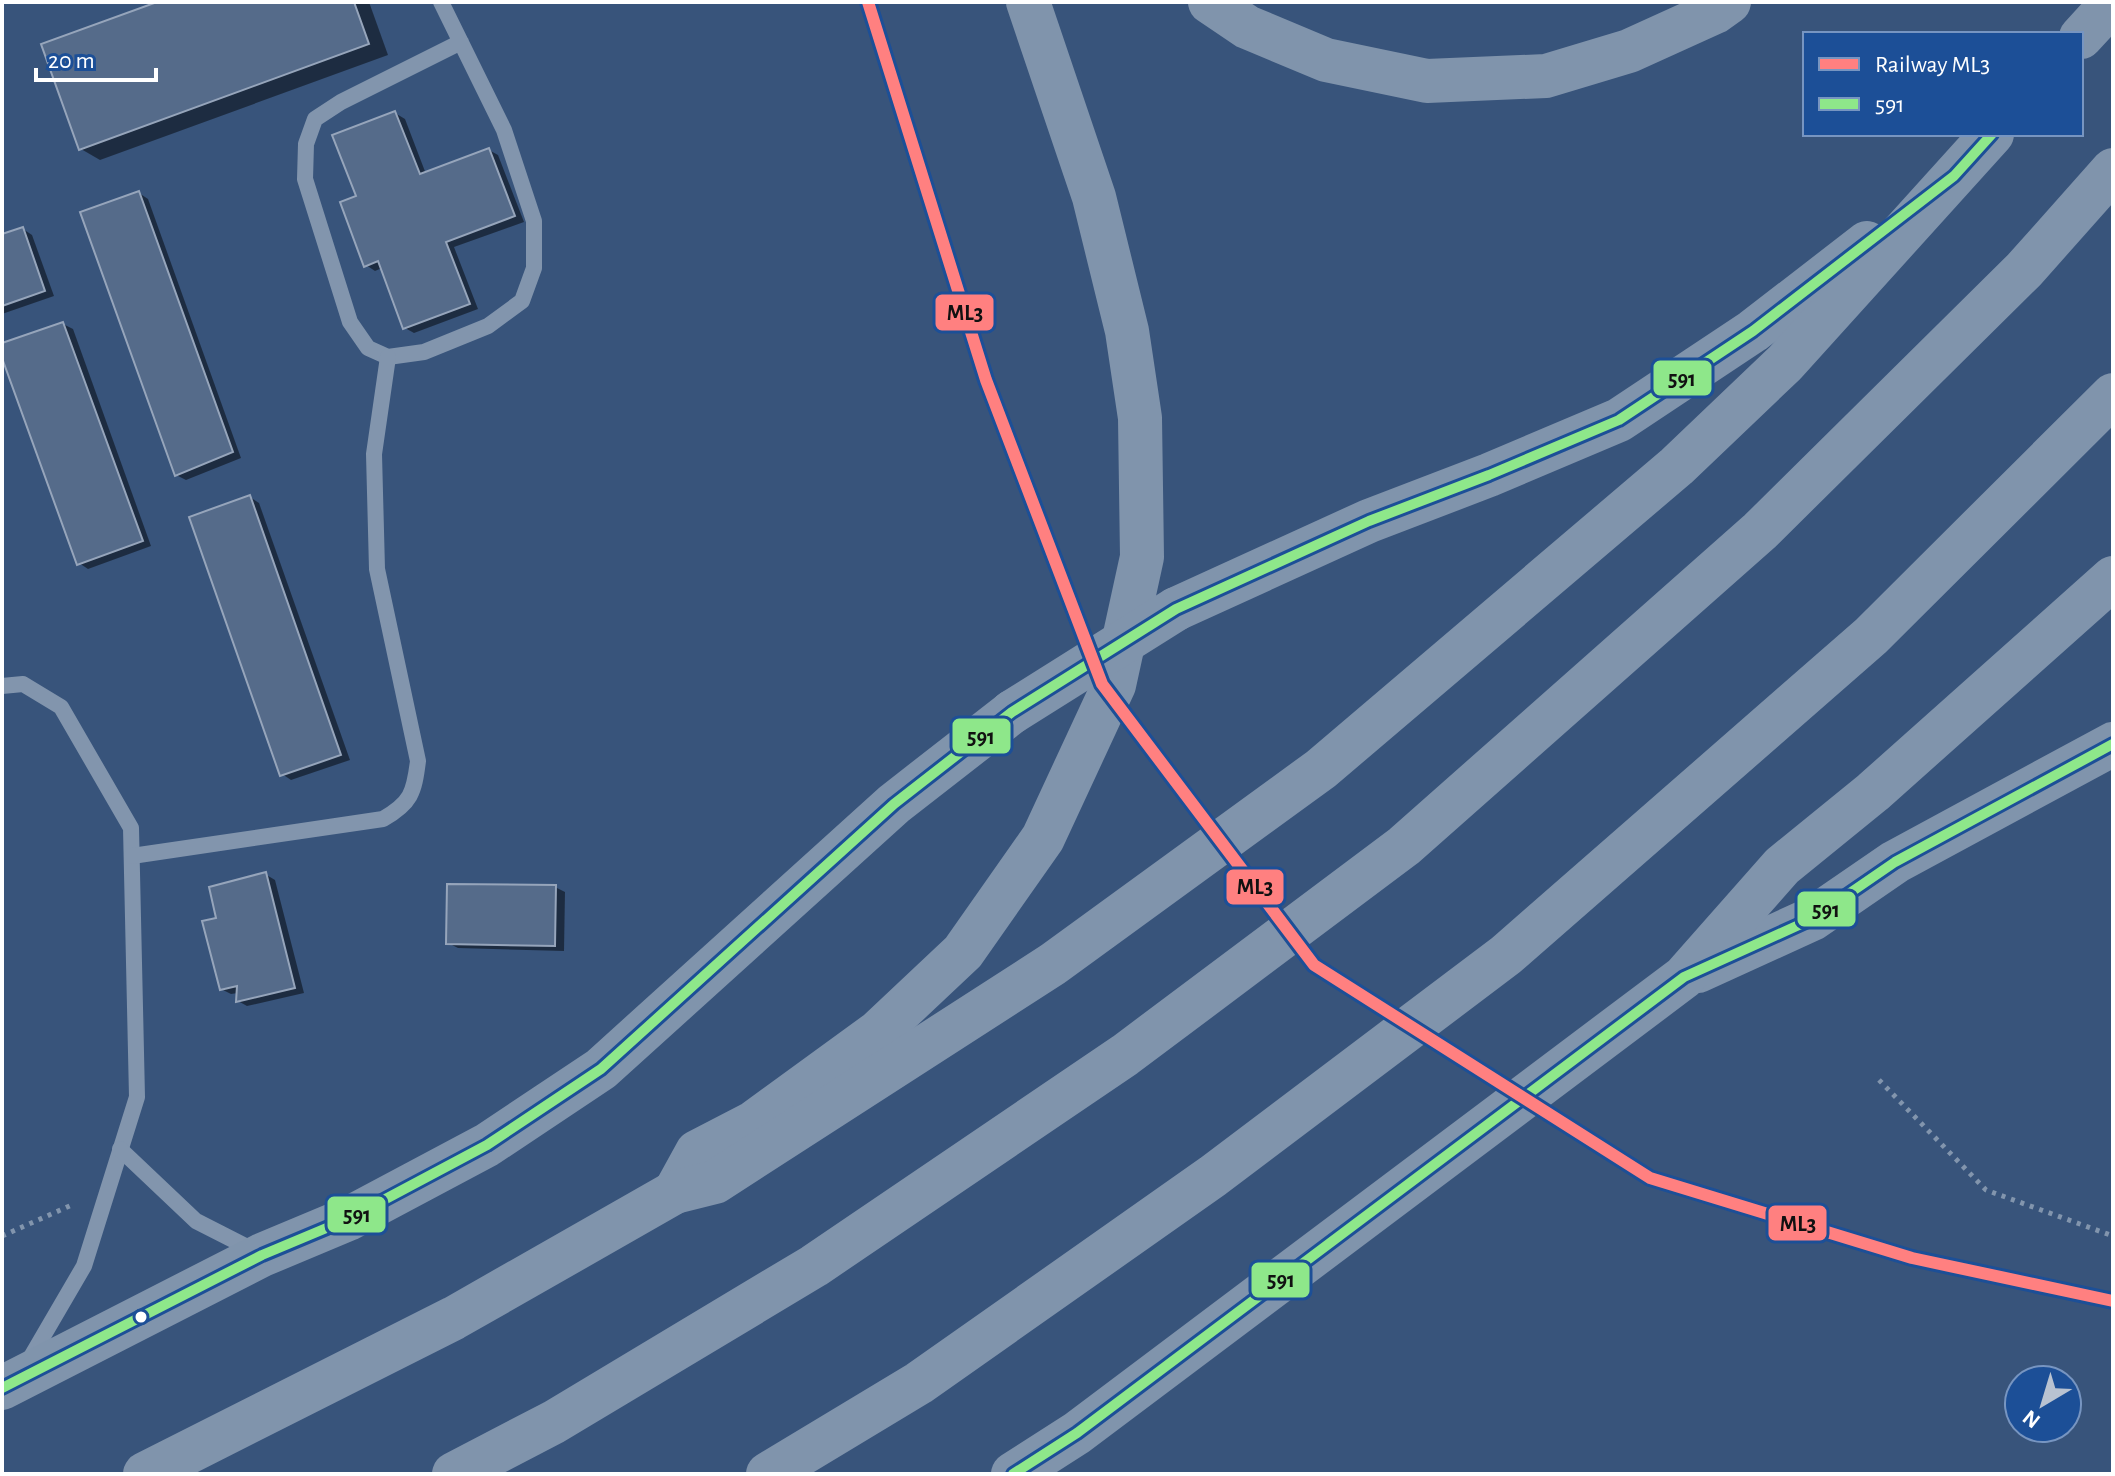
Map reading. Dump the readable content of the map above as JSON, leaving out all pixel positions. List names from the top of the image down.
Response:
{
  "lines": ["rail line ML3", "transit line 591"],
  "legend": ["Railway ML3", "591"],
  "scale_bar": "20 m",
  "north": "bottom left"
}
